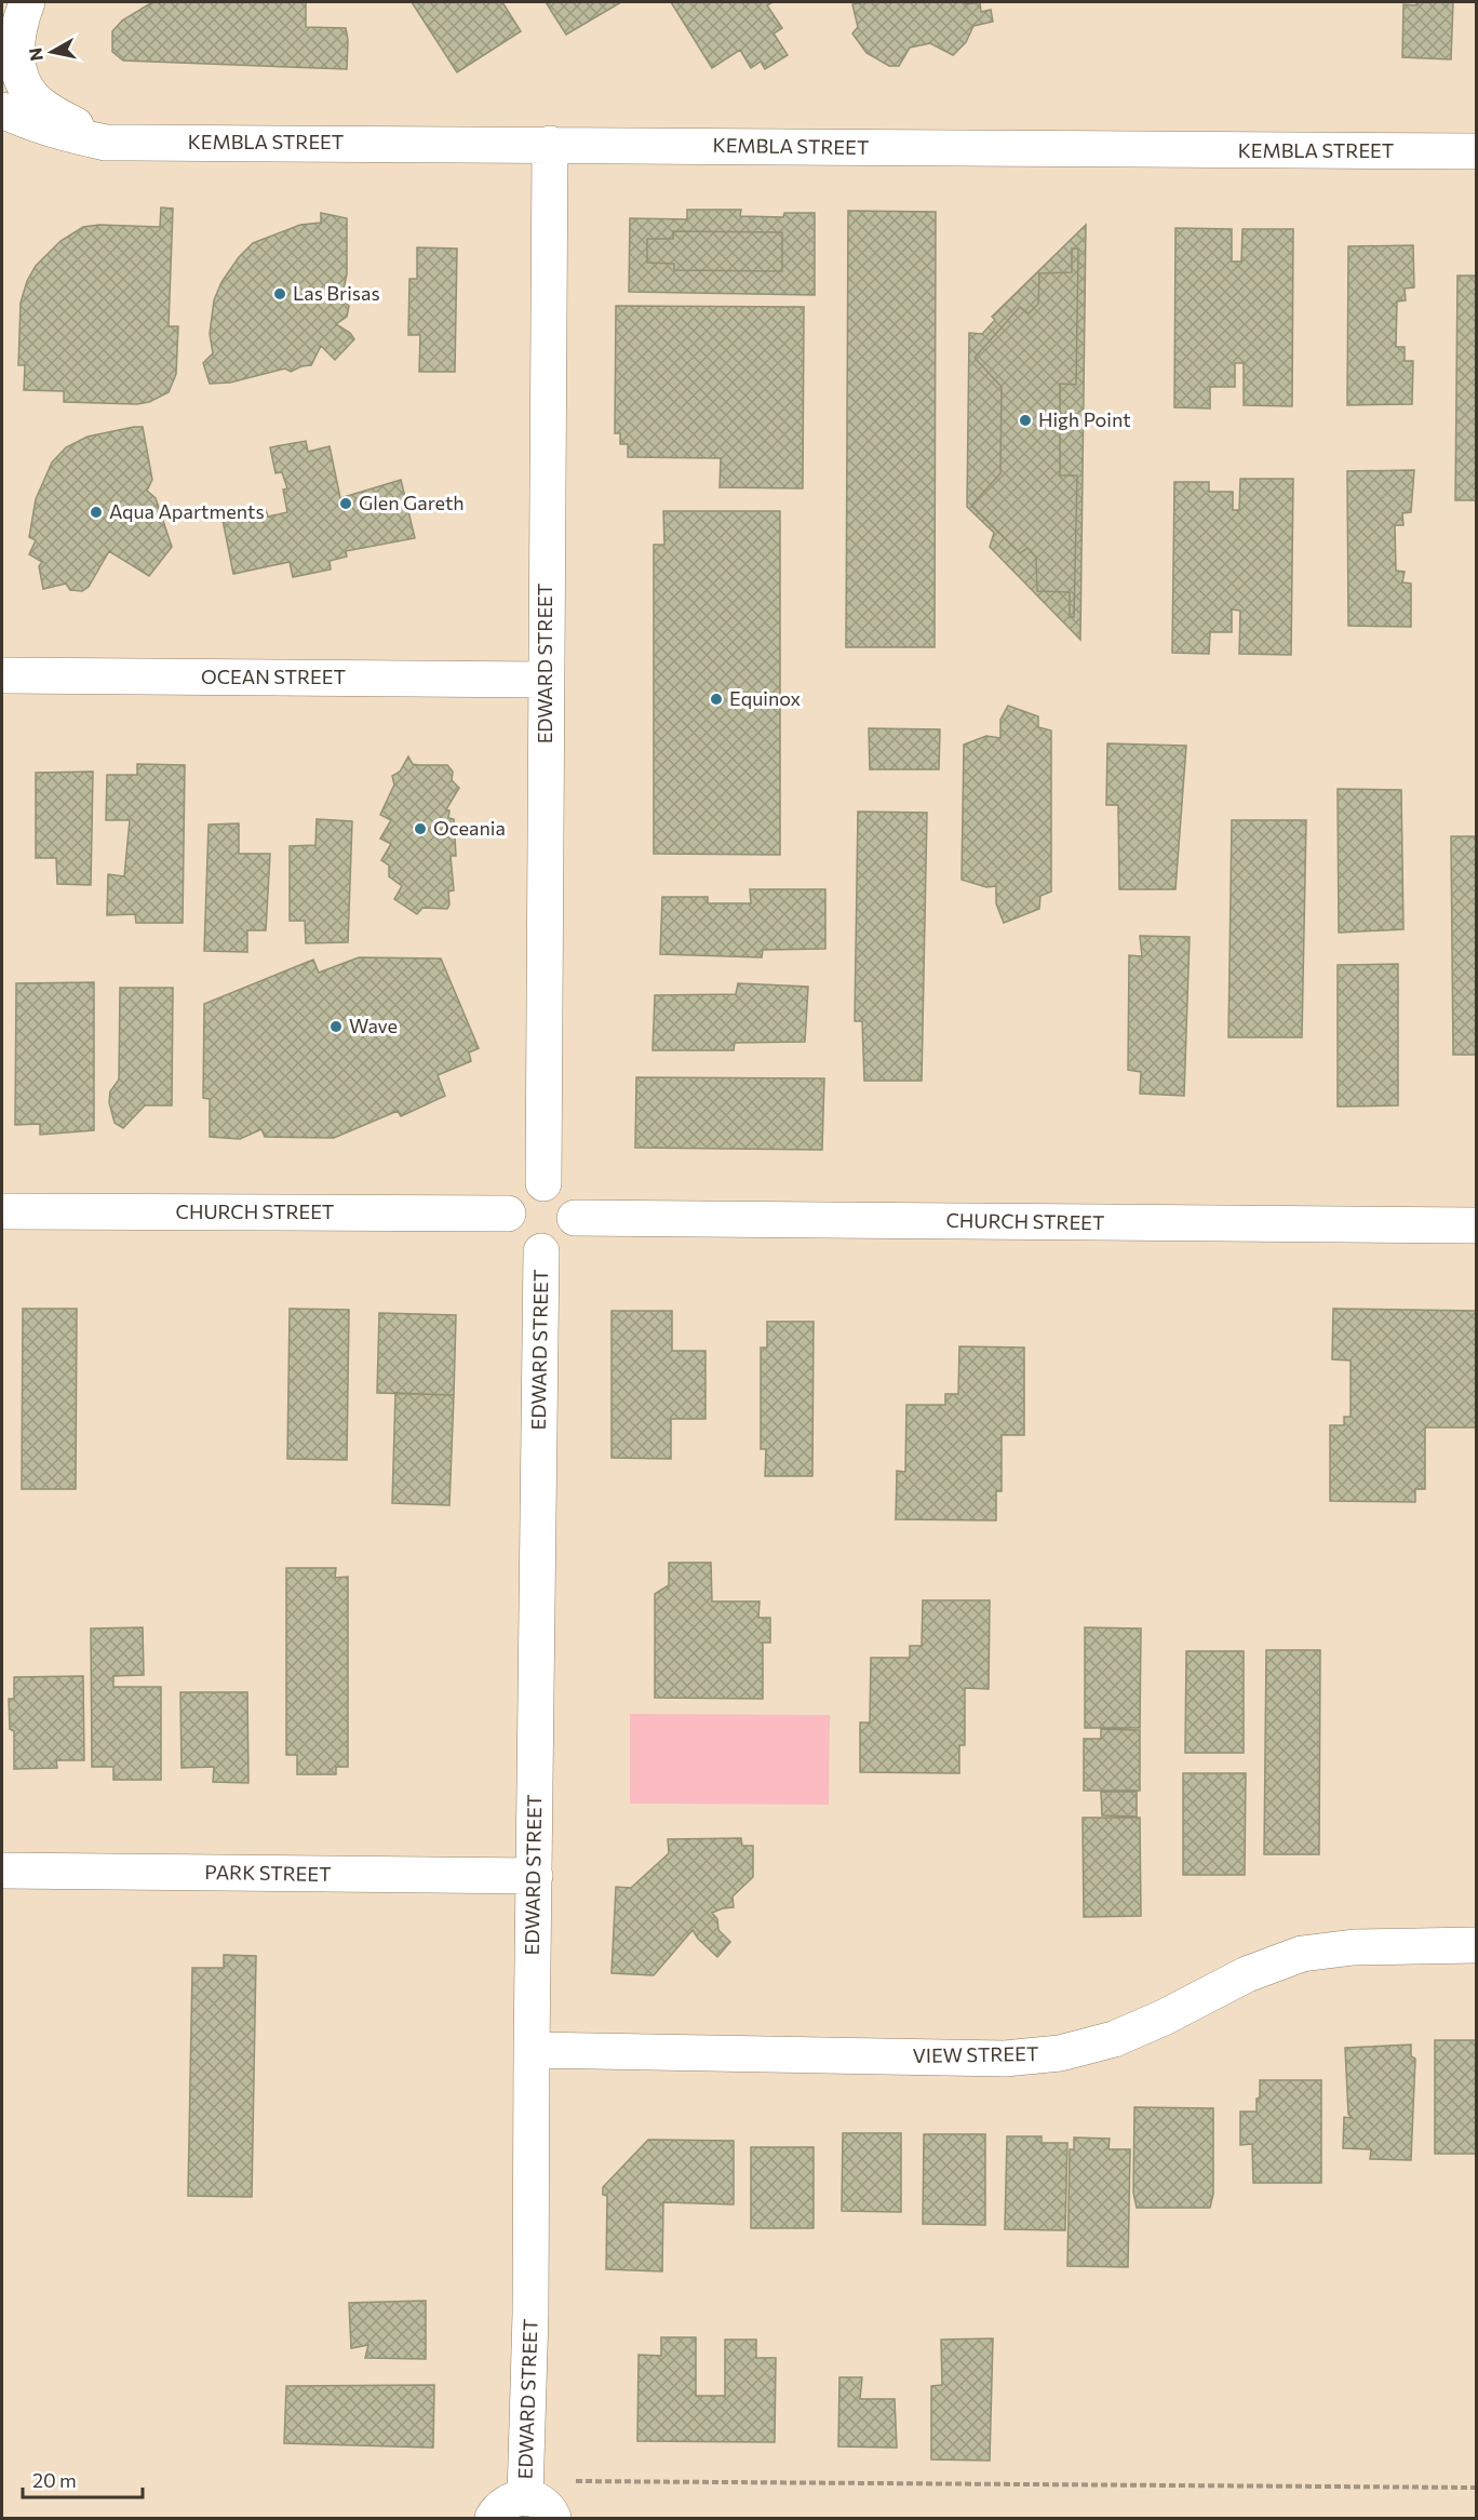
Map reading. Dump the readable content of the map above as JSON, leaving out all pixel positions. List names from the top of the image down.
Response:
{
  "streets": {
    "street": [
      "KEMBLA STREET",
      "EDWARD STREET",
      "OCEAN STREET",
      "CHURCH STREET",
      "PARK STREET",
      "VIEW STREET"
    ]
  },
  "crossings": [
    ["KEMBLA STREET", "EDWARD STREET"],
    ["EDWARD STREET", "OCEAN STREET"],
    ["EDWARD STREET", "CHURCH STREET"],
    ["EDWARD STREET", "PARK STREET"],
    ["EDWARD STREET", "VIEW STREET"]
  ],
  "places": [
    "Las Brisas",
    "High Point",
    "Glen Gareth",
    "Aqua Apartments",
    "Equinox",
    "Oceania",
    "Wave"
  ],
  "scale_bar": "20 m",
  "north": "left"
}
